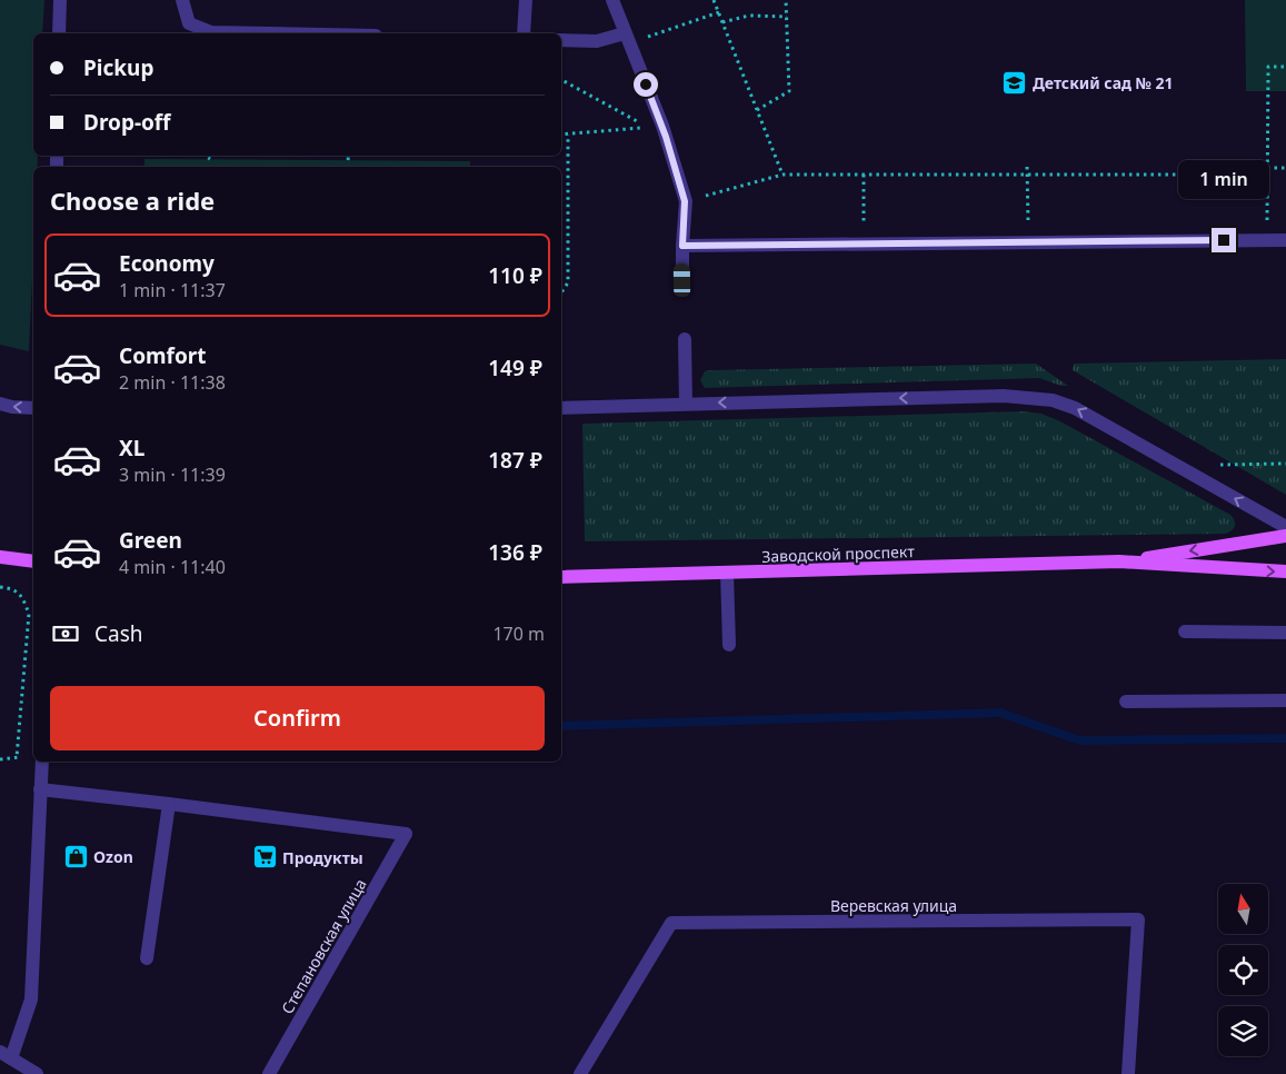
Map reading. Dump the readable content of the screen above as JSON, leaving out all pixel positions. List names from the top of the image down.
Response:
{
  "streets": {
    "main road": ["Заводской проспект"],
    "street": ["Веревская улица", "Степановская улица"]
  },
  "places": {
    "school or university": ["Детский сад № 21"],
    "shop": ["Ozon"],
    "supermarket": ["Продукты"]
  },
  "north": "top",
  "page": {
    "banner": ["Pickup", "Drop-off"],
    "bubble": "1 min",
    "heading": "Choose a ride",
    "list": [
      {
        "name": "Economy",
        "note": "1 min · 11:37",
        "value": "110 ₽"
      },
      {
        "name": "Comfort",
        "note": "2 min · 11:38",
        "value": "149 ₽"
      },
      {
        "name": "XL",
        "note": "3 min · 11:39",
        "value": "187 ₽"
      },
      {
        "name": "Green",
        "note": "4 min · 11:40",
        "value": "136 ₽"
      }
    ],
    "pay": ["Cash", "170 m"],
    "buttons": "Confirm"
  }
}
